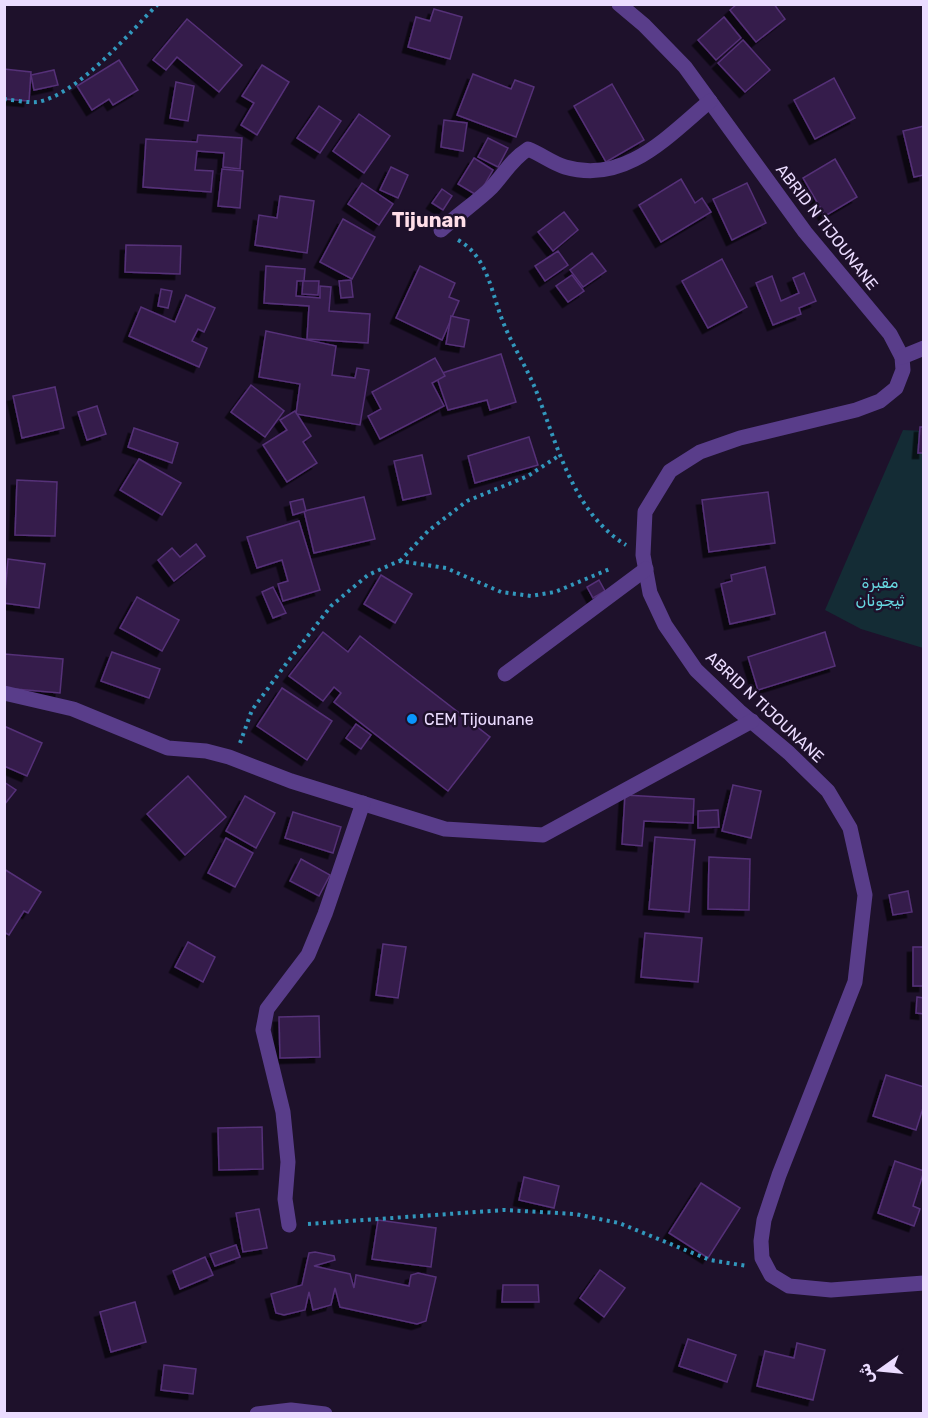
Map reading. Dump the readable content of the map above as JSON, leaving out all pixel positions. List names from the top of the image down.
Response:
{
  "streets": {
    "street": ["ABRID N TIJOUNANE"]
  },
  "districts": ["Tijunan"],
  "parks": ["مقبرة ثيجونان"],
  "places": ["CEM Tijounane"],
  "north": "left"
}
